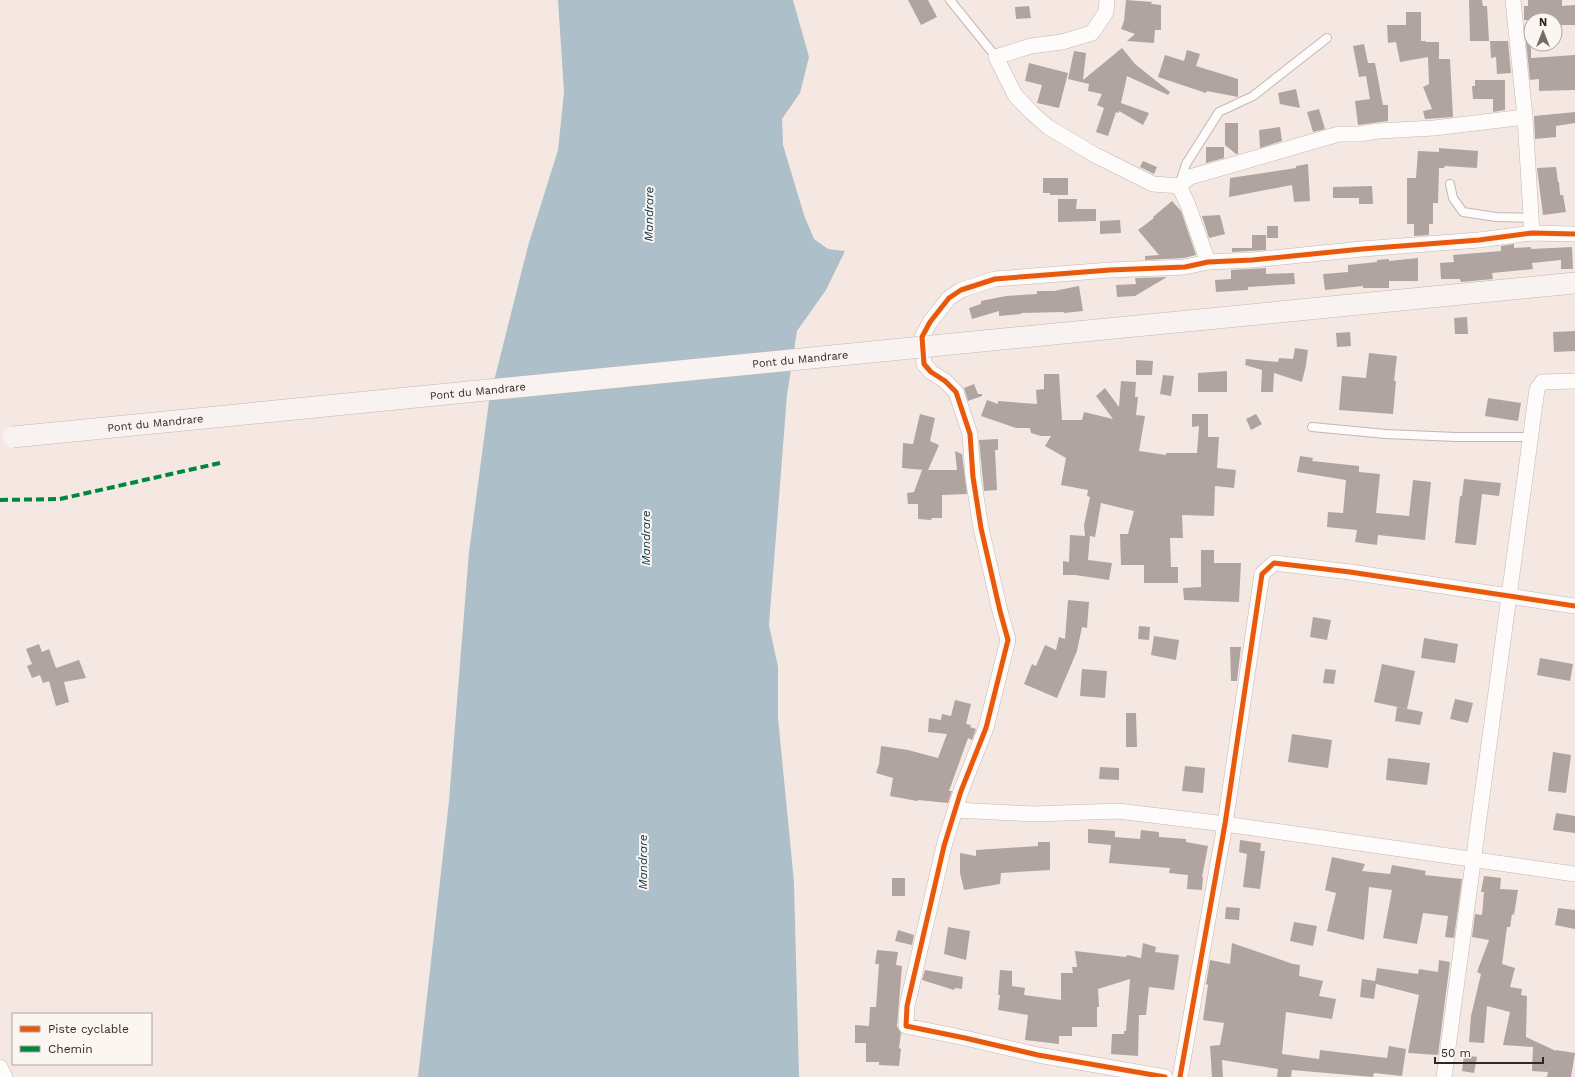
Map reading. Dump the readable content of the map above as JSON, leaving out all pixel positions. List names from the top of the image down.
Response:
{
  "streets": {
    "main road": ["Pont du Mandrare"]
  },
  "water": ["Mandrare"],
  "legend": ["Piste cyclable", "Chemin"],
  "scale_bar": "50 m",
  "north": "top"
}
